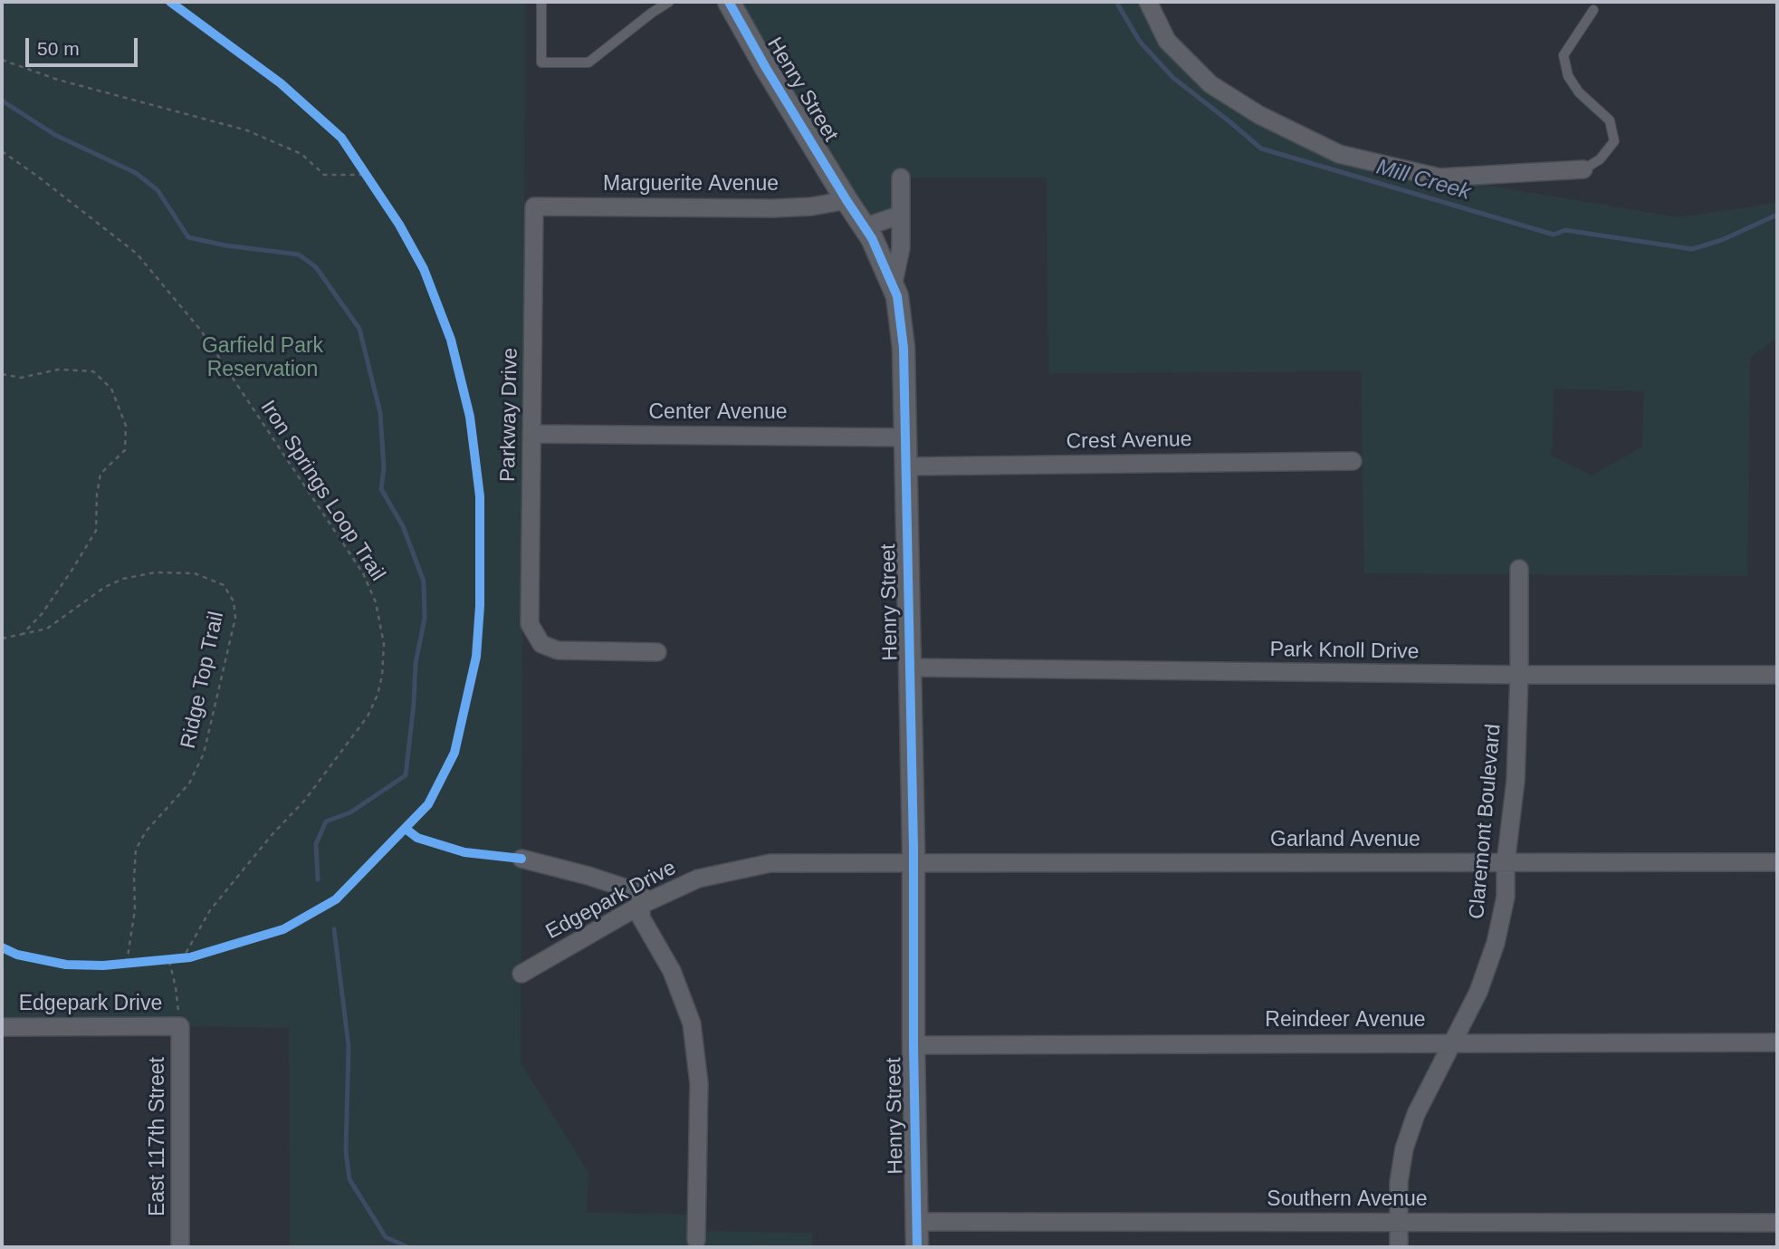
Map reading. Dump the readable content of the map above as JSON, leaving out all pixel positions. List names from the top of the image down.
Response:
{
  "streets": {
    "street": [
      "Henry Street",
      "Marguerite Avenue",
      "Center Avenue",
      "Parkway Drive",
      "Crest Avenue",
      "Park Knoll Drive",
      "Claremont Boulevard",
      "Garland Avenue",
      "Edgepark Drive",
      "Reindeer Avenue",
      "East 117th Street",
      "Southern Avenue"
    ],
    "path": ["Iron Springs Loop Trail", "Ridge Top Trail"]
  },
  "crossings": [
    ["Henry Street", "Marguerite Avenue"],
    ["Henry Street", "Center Avenue"],
    ["Henry Street", "Crest Avenue"],
    ["Henry Street", "Park Knoll Drive"],
    ["Henry Street", "Garland Avenue"],
    ["Henry Street", "Edgepark Drive"],
    ["Henry Street", "Reindeer Avenue"],
    ["Henry Street", "Southern Avenue"],
    ["Marguerite Avenue", "Parkway Drive"],
    ["Center Avenue", "Parkway Drive"],
    ["Park Knoll Drive", "Claremont Boulevard"],
    ["Claremont Boulevard", "Garland Avenue"],
    ["Claremont Boulevard", "Reindeer Avenue"],
    ["Claremont Boulevard", "Southern Avenue"],
    ["Garland Avenue", "Edgepark Drive"],
    ["Edgepark Drive", "East 117th Street"]
  ],
  "water": ["Mill Creek"],
  "parks": ["Garfield Park Reservation"],
  "scale_bar": "50 m"
}
